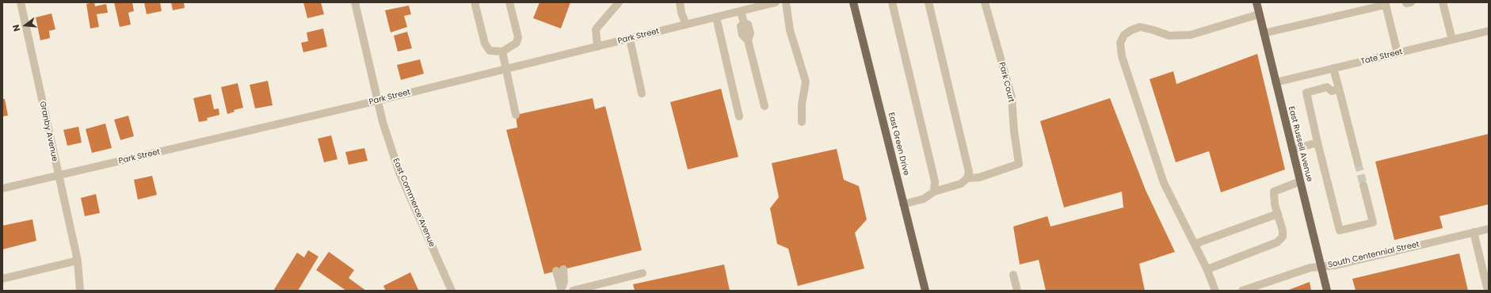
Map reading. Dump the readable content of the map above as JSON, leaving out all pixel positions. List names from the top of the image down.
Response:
{
  "streets": {
    "main road": ["East Green Drive", "East Russell Avenue"],
    "street": [
      "Park Street",
      "Tate Street",
      "Park Court",
      "Granby Avenue",
      "East Commerce Avenue",
      "South Centennial Street"
    ]
  },
  "crossings": [
    ["Park Street", "Granby Avenue"],
    ["Park Street", "East Commerce Avenue"],
    ["Tate Street", "East Russell Avenue"],
    ["East Russell Avenue", "South Centennial Street"]
  ],
  "north": "left"
}
